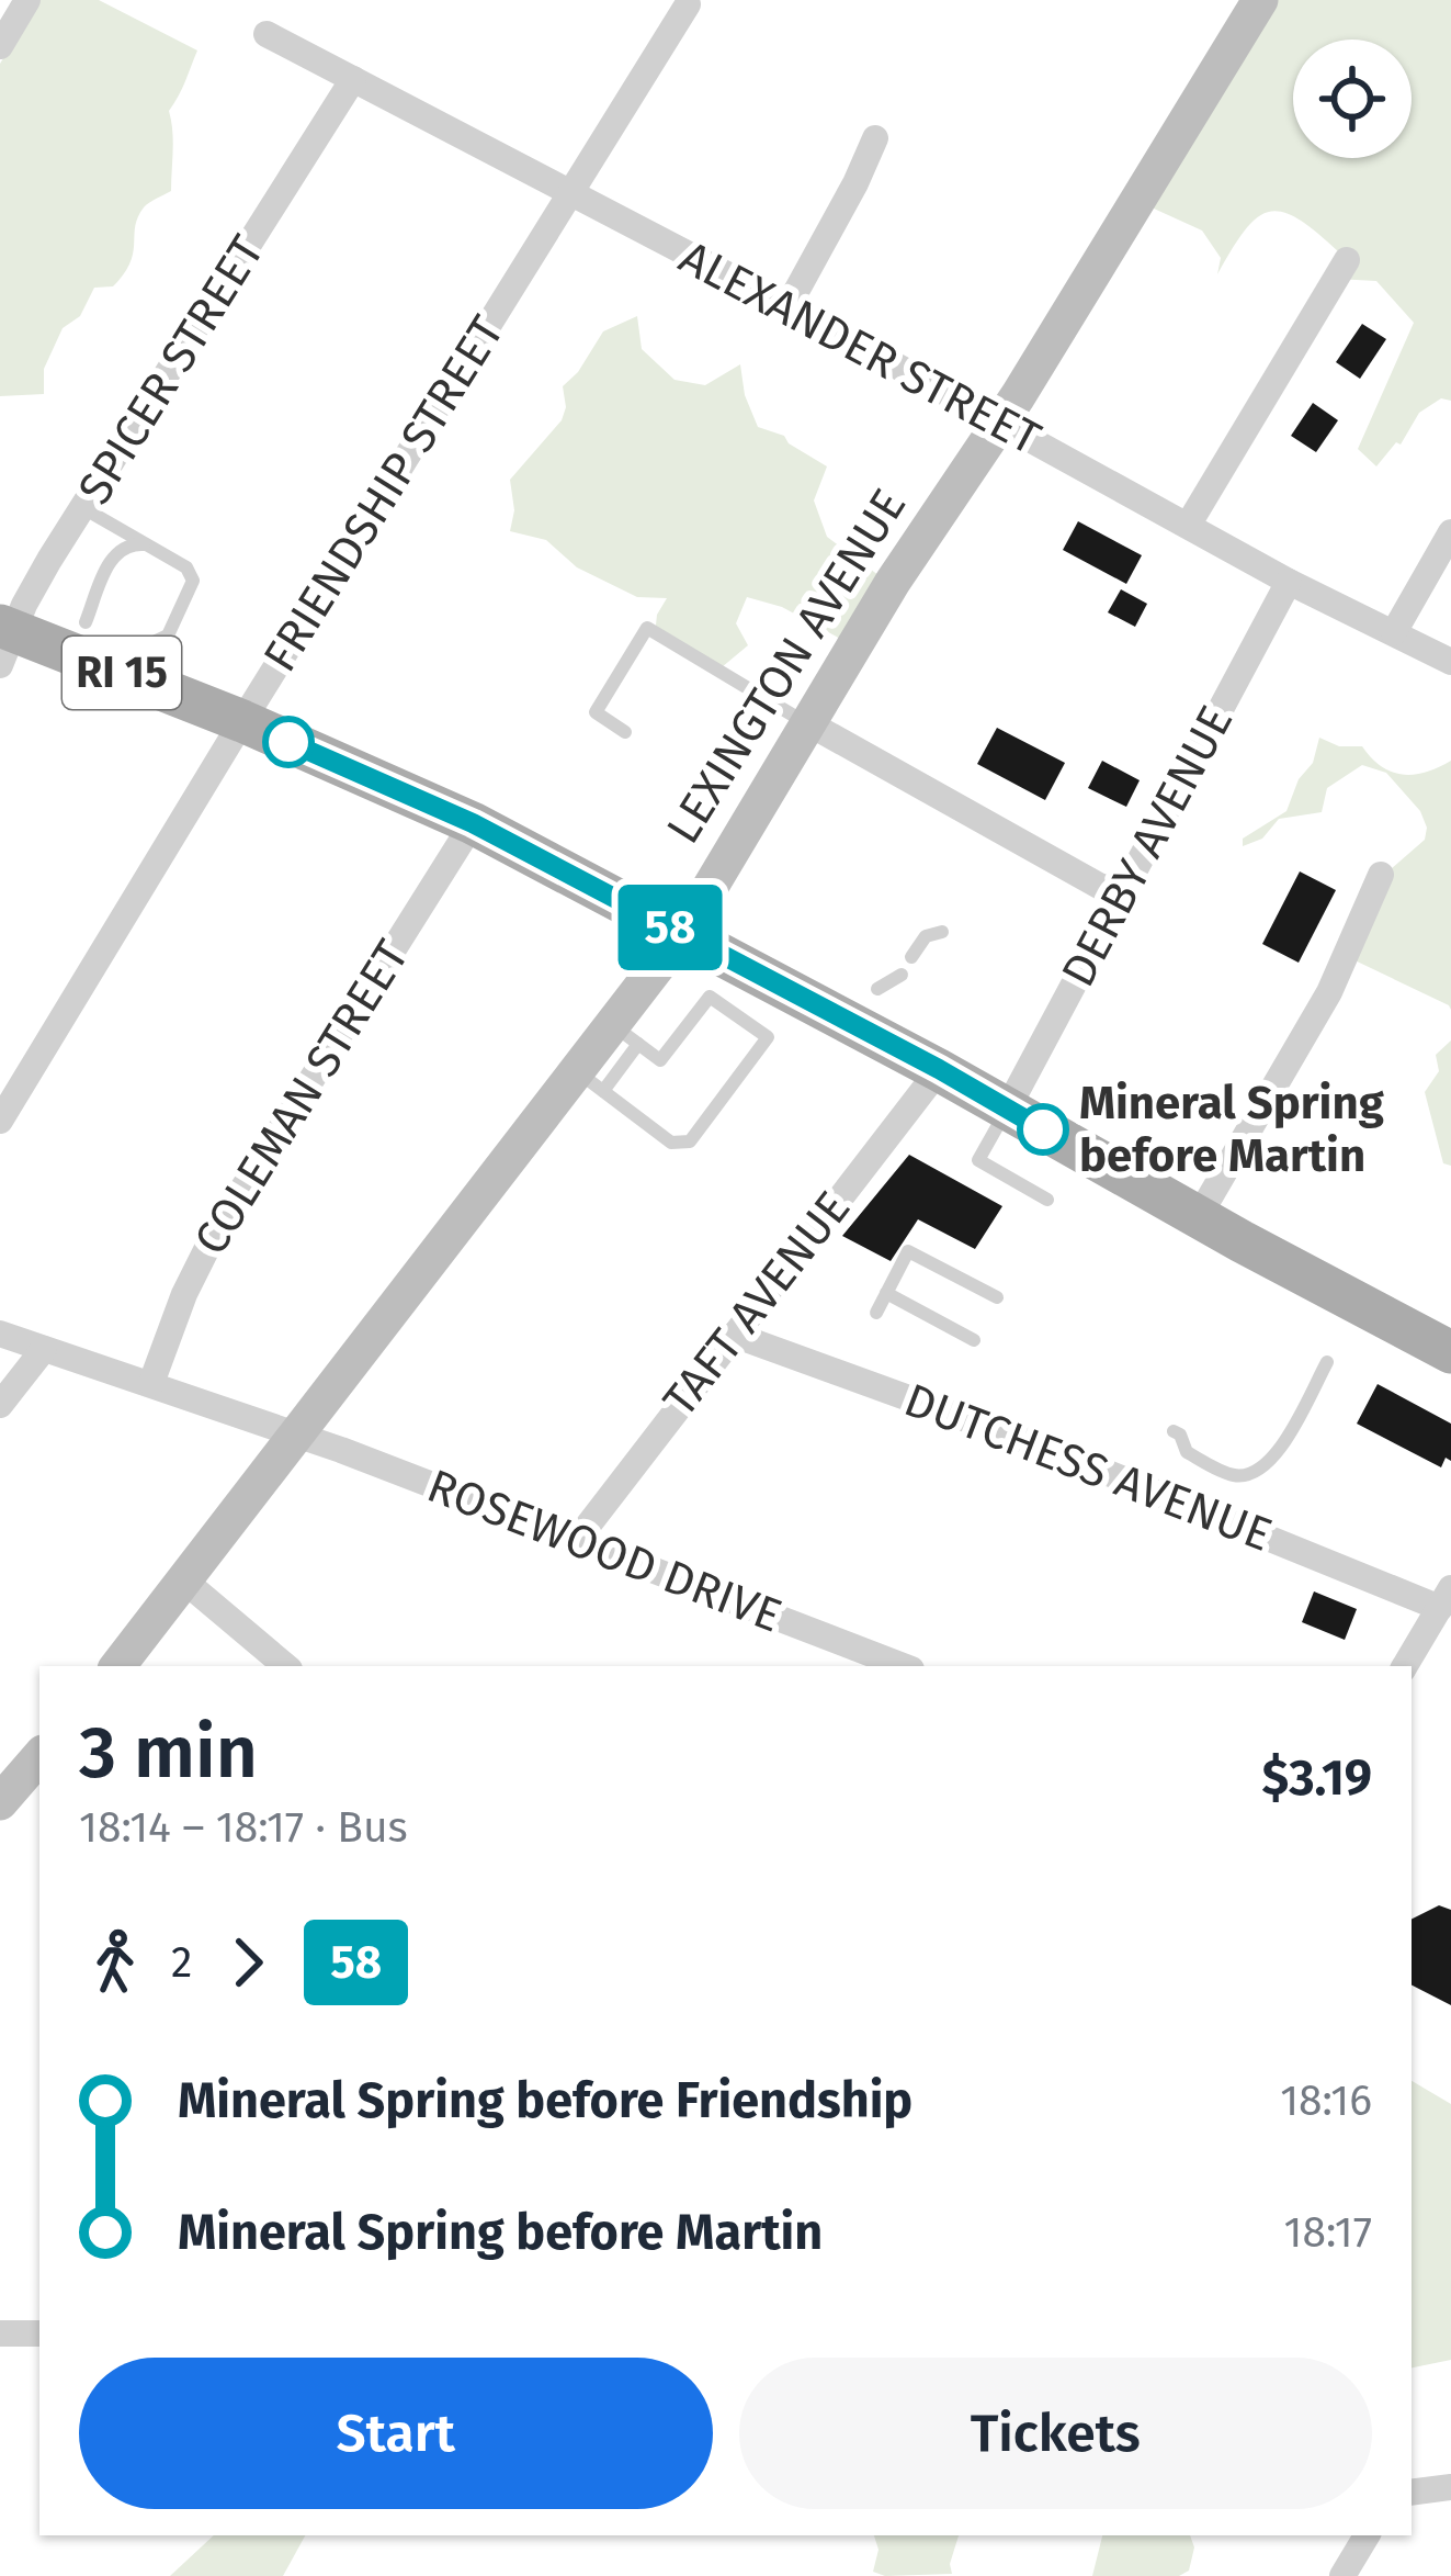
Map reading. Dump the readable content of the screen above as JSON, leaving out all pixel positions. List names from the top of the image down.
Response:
{
  "streets": {
    "main road": ["RI 15"],
    "street": [
      "ALEXANDER STREET",
      "SPICER STREET",
      "FRIENDSHIP STREET",
      "LEXINGTON AVENUE",
      "DERBY AVENUE",
      "COLEMAN STREET",
      "TAFT AVENUE",
      "DUTCHESS AVENUE",
      "ROSEWOOD DRIVE"
    ]
  },
  "crossings": [
    ["ALEXANDER STREET", "SPICER STREET"],
    ["ALEXANDER STREET", "FRIENDSHIP STREET"],
    ["ALEXANDER STREET", "LEXINGTON AVENUE"],
    ["ALEXANDER STREET", "DERBY AVENUE"],
    ["SPICER STREET", "RI 15"],
    ["FRIENDSHIP STREET", "RI 15"],
    ["LEXINGTON AVENUE", "RI 15"],
    ["LEXINGTON AVENUE", "ROSEWOOD DRIVE"],
    ["RI 15", "DERBY AVENUE"],
    ["RI 15", "COLEMAN STREET"],
    ["RI 15", "TAFT AVENUE"],
    ["COLEMAN STREET", "ROSEWOOD DRIVE"],
    ["TAFT AVENUE", "DUTCHESS AVENUE"],
    ["TAFT AVENUE", "ROSEWOOD DRIVE"]
  ],
  "places": ["Mineral Spring before Martin"],
  "lines": ["bus line 58"],
  "page": {
    "on_map": "58",
    "heading": ["3 min", "18:14 – 18:17 · Bus", "$3.19"],
    "legs": ["2", "58"],
    "list": [
      {
        "name": "Mineral Spring before Friendship",
        "value": "18:16"
      },
      {
        "name": "Mineral Spring before Martin",
        "value": "18:17"
      }
    ],
    "buttons": ["Start", "Tickets"]
  }
}
